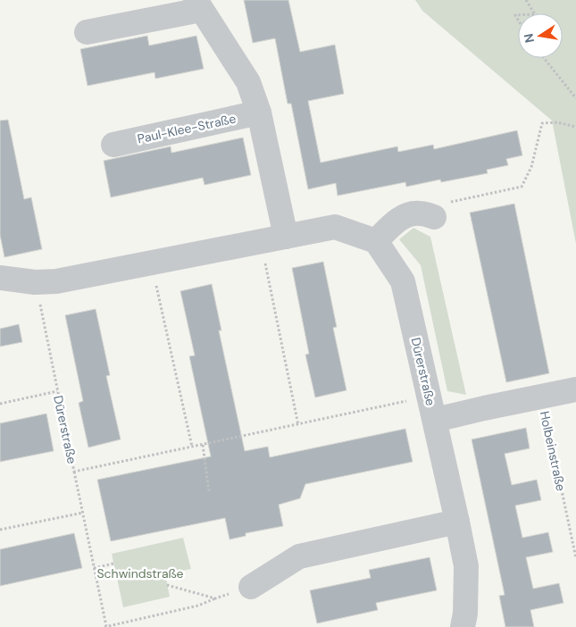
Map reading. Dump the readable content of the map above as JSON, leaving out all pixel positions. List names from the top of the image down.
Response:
{
  "streets": {
    "street": ["Paul-Klee-Straße", "Dürerstraße", "Holbeinstraße"]
  },
  "crossings": [
    ["Dürerstraße", "Holbeinstraße"]
  ],
  "parks": ["Schwindstraße"],
  "north": "left"
}
